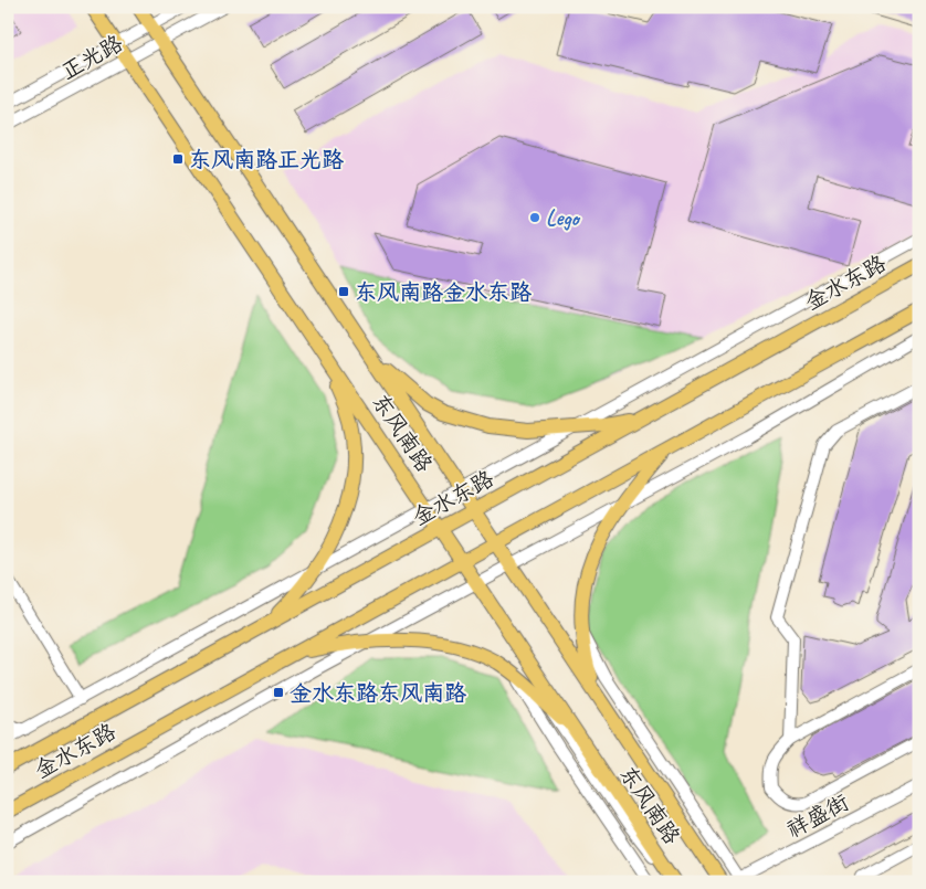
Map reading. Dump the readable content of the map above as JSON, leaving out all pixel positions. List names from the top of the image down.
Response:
{
  "streets": {
    "main road": ["金水东路", "东风南路"],
    "street": ["正光路", "祥盛街"]
  },
  "crossings": [
    ["正光路", "东风南路"],
    ["金水东路", "东风南路"]
  ],
  "places": {
    "transit": ["东风南路正光路", "东风南路金水东路", "金水东路东风南路"],
    "other": ["Lego"]
  }
}
